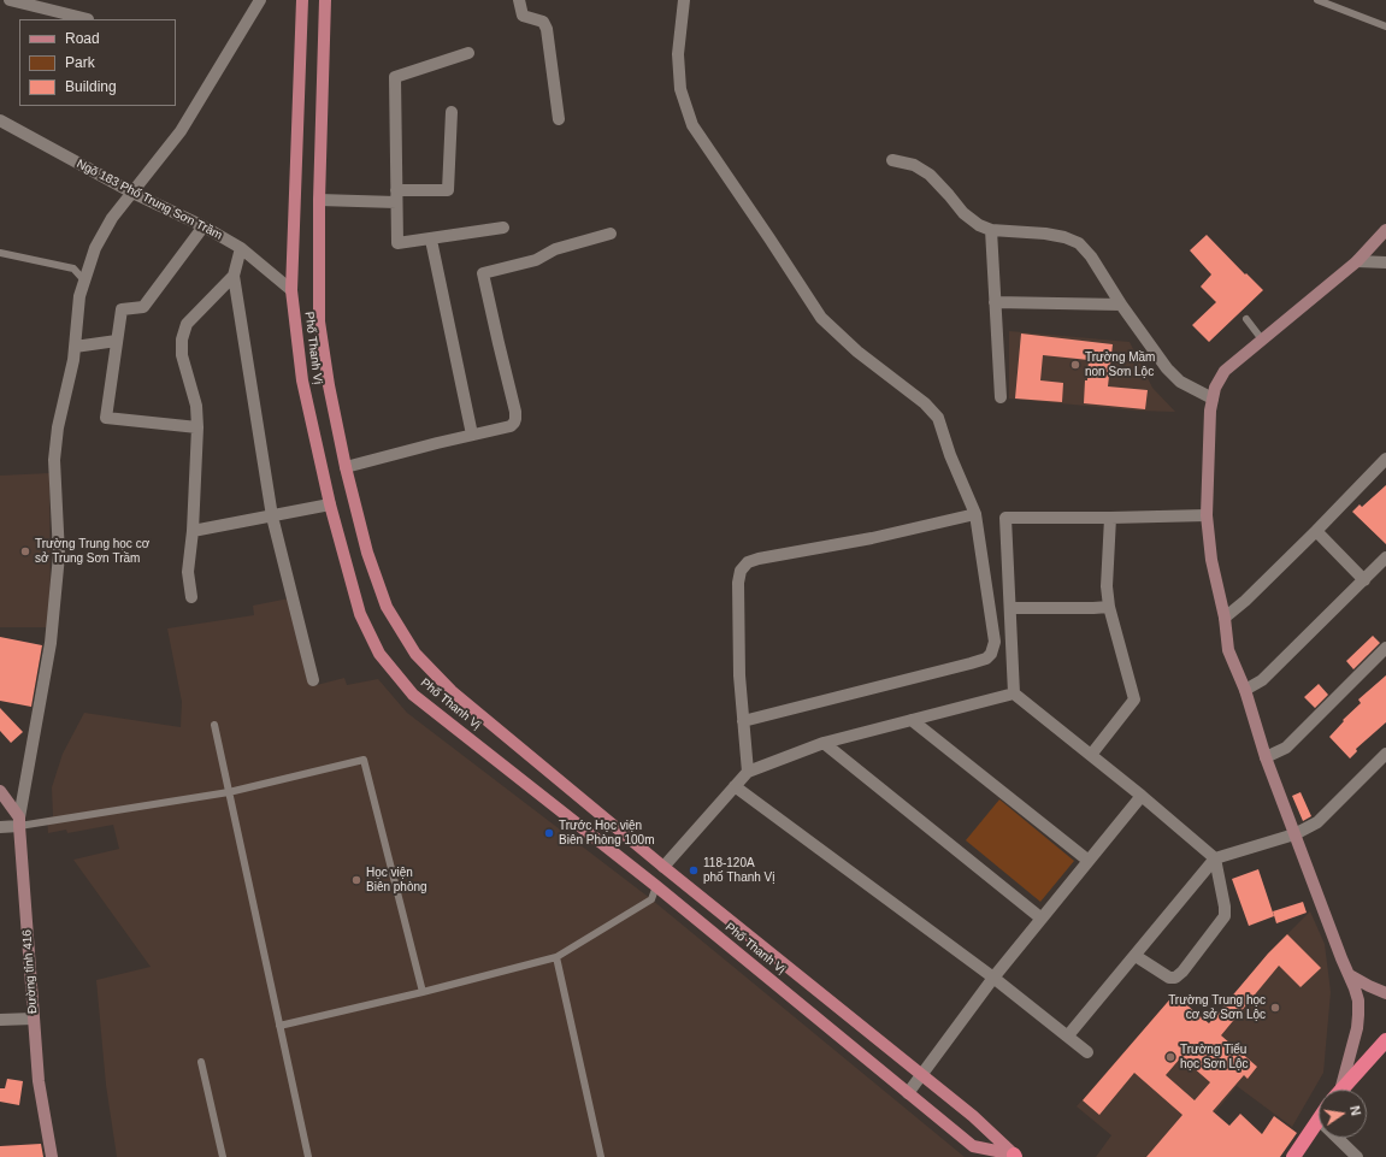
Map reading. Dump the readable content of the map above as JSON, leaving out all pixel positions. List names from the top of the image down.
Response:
{
  "streets": {
    "main road": ["Phố Thanh Vị"],
    "street": ["Ngõ 183 Phố Trung Sơn Trầm", "Đường tỉnh 416"]
  },
  "crossings": [
    ["Ngõ 183 Phố Trung Sơn Trầm", "Phố Thanh Vị"]
  ],
  "places": [
    "Trường Mầm non Sơn Lộc",
    "Trường Trung học cơ sở Trung Sơn Trầm",
    "Trước Học viện Biên Phòng 100m",
    "118-120A phố Thanh Vị",
    "Học viện Biên phòng",
    "Trường Trung học cơ sở Sơn Lộc",
    "Trường Tiểu học Sơn Lộc"
  ],
  "legend": ["Road", "Park", "Building"],
  "north": "right"
}
